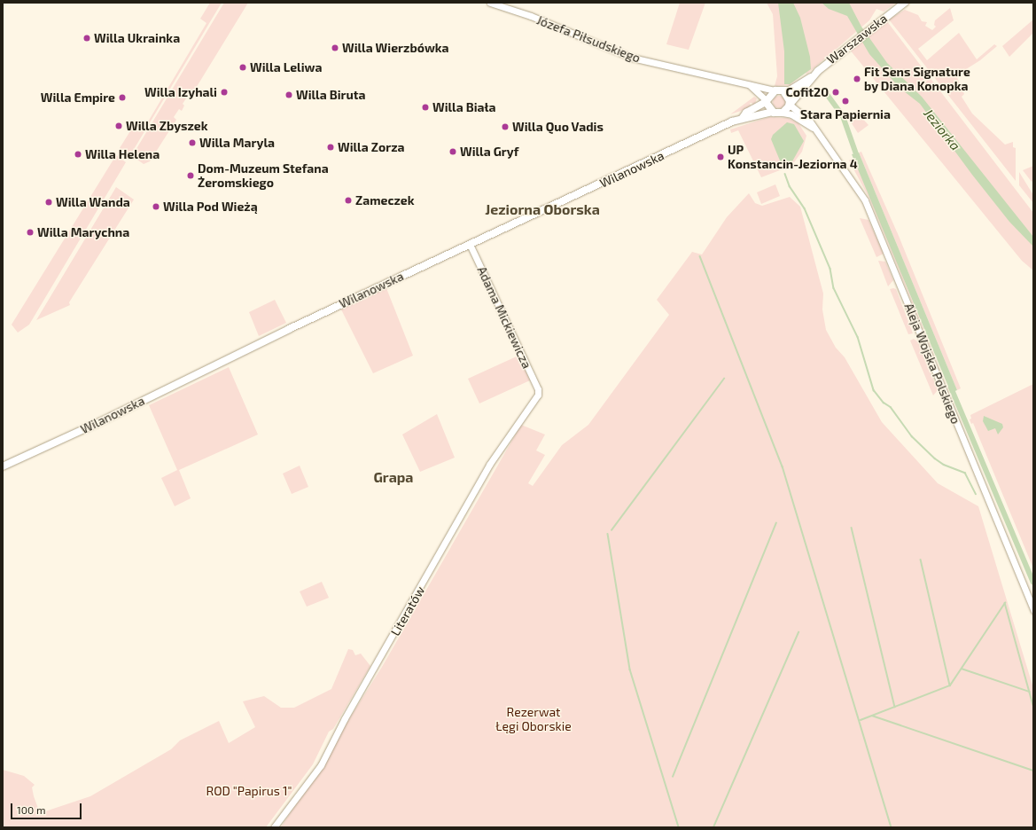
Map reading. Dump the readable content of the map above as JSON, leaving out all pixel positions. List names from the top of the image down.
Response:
{
  "streets": {
    "main road": ["Warszawska", "Wilanowska"],
    "street": [
      "Józefa Piłsudskiego",
      "Adama Mickiewicza",
      "Aleja Wojska Polskiego",
      "Literatów"
    ]
  },
  "crossings": [
    ["Józefa Piłsudskiego", "Warszawska"],
    ["Józefa Piłsudskiego", "Wilanowska"],
    ["Józefa Piłsudskiego", "Aleja Wojska Polskiego"],
    ["Warszawska", "Wilanowska"],
    ["Warszawska", "Aleja Wojska Polskiego"],
    ["Wilanowska", "Adama Mickiewicza"],
    ["Wilanowska", "Aleja Wojska Polskiego"],
    ["Adama Mickiewicza", "Literatów"]
  ],
  "districts": ["Jeziorna Oborska", "Grapa"],
  "water": ["Jeziorka"],
  "parks": ["Rezerwat Łęgi Oborskie", "ROD \"Papirus 1\""],
  "places": [
    "Willa Ukrainka",
    "Willa Wierzbówka",
    "Willa Leliwa",
    "Fit Sens Signature by Diana Konopka",
    "Willa Izyhali",
    "Cofit20",
    "Willa Biruta",
    "Willa Empire",
    "Stara Papiernia",
    "Willa Biała",
    "Willa Zbyszek",
    "Willa Quo Vadis",
    "Willa Maryla",
    "Willa Zorza",
    "Willa Gryf",
    "Willa Helena",
    "UP Konstancin-Jeziorna 4",
    "Dom-Muzeum Stefana Żeromskiego",
    "Zameczek",
    "Willa Wanda",
    "Willa Pod Wieżą",
    "Willa Marychna"
  ],
  "scale_bar": "100 m"
}
